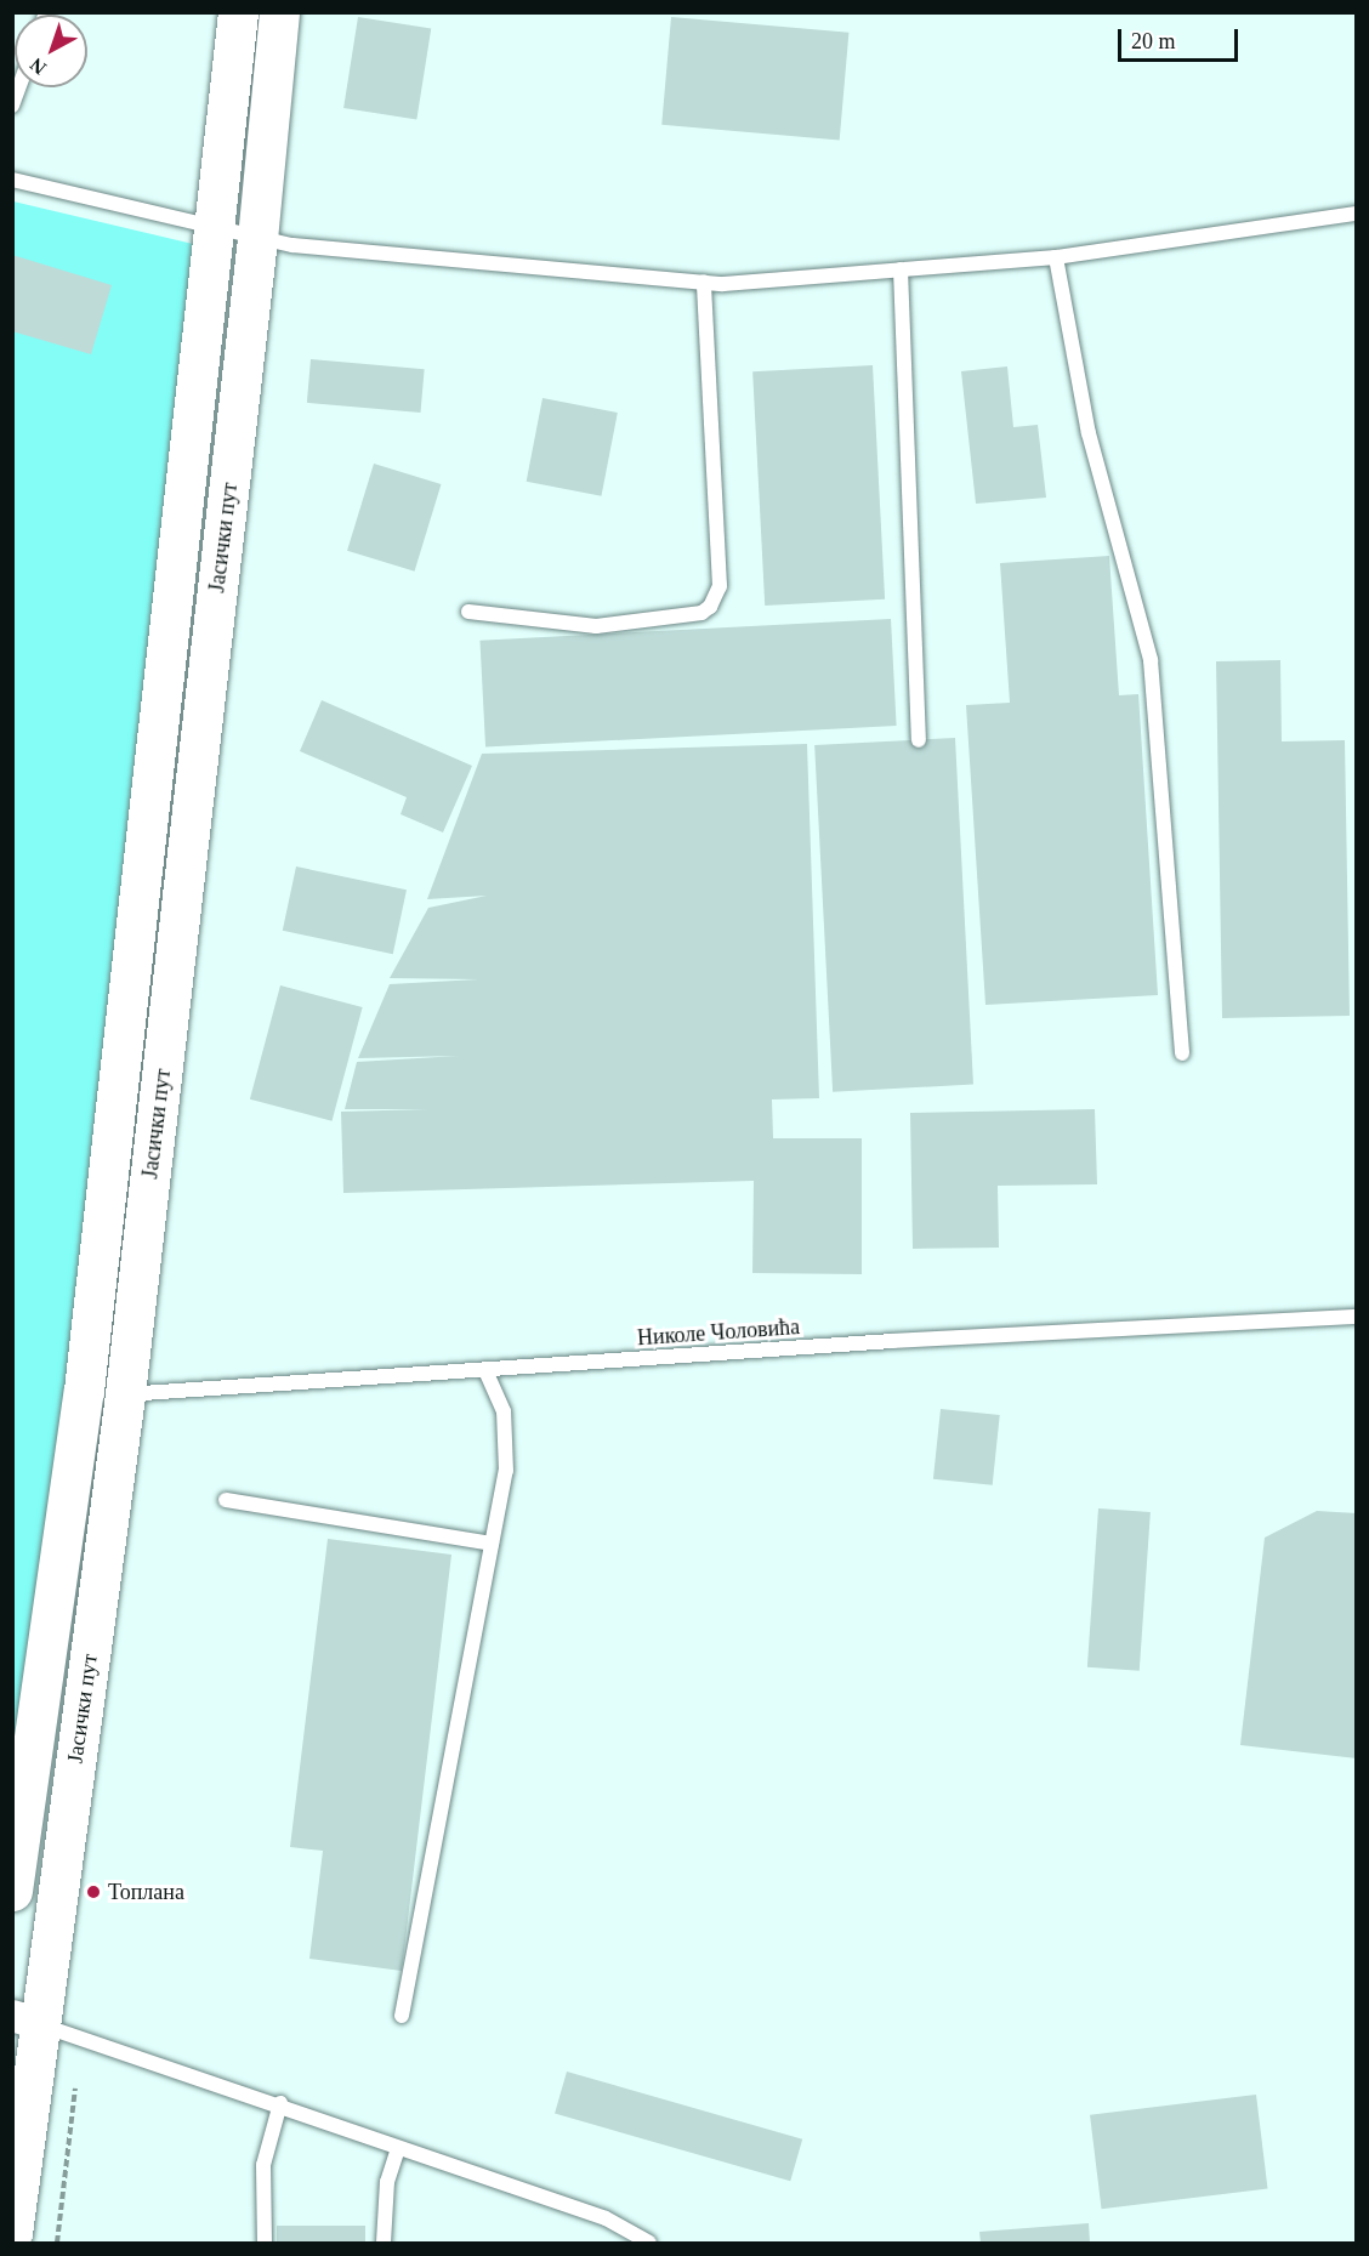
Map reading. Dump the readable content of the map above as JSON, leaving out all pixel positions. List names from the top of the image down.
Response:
{
  "streets": {
    "main road": ["Јасички пут"],
    "lane": ["Николе Чоловића"]
  },
  "crossings": [
    ["Јасички пут", "Николе Чоловића"]
  ],
  "places": ["Топлана"],
  "scale_bar": "20 m",
  "north": "bottom left"
}
